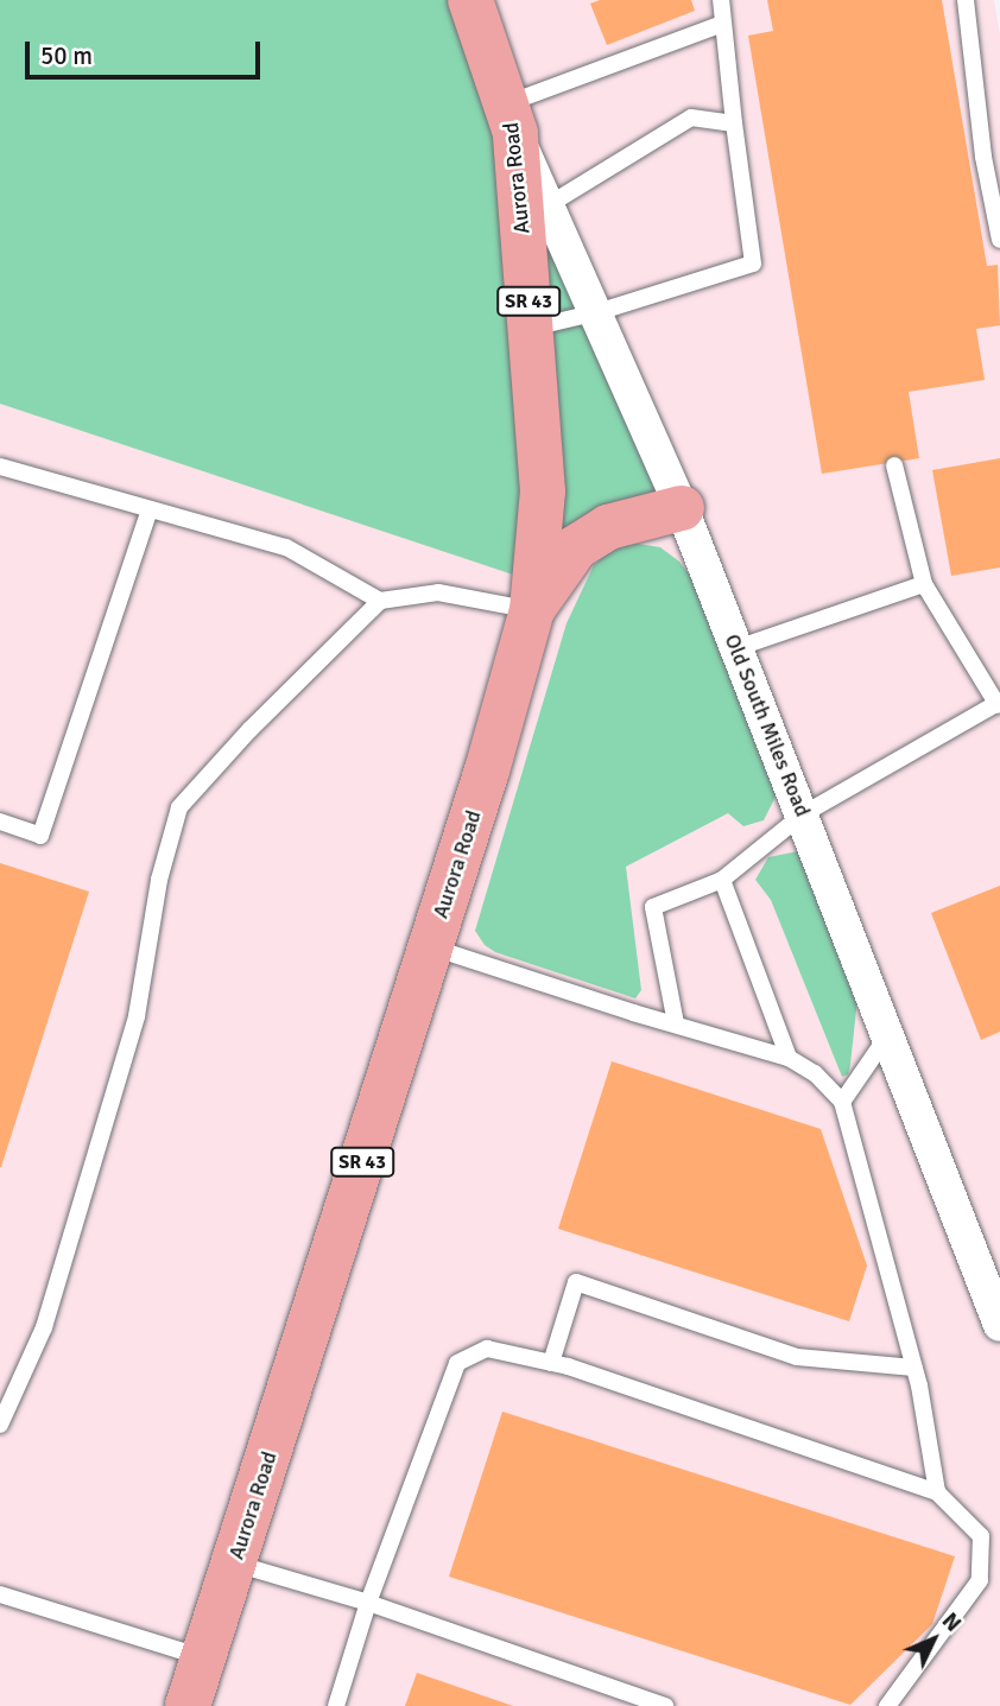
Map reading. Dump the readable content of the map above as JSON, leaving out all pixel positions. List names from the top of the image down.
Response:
{
  "streets": {
    "main road": ["Aurora Road", "SR 43"],
    "street": ["Old South Miles Road"]
  },
  "crossings": [
    ["Aurora Road", "Old South Miles Road"]
  ],
  "scale_bar": "50 m",
  "north": "top right"
}
